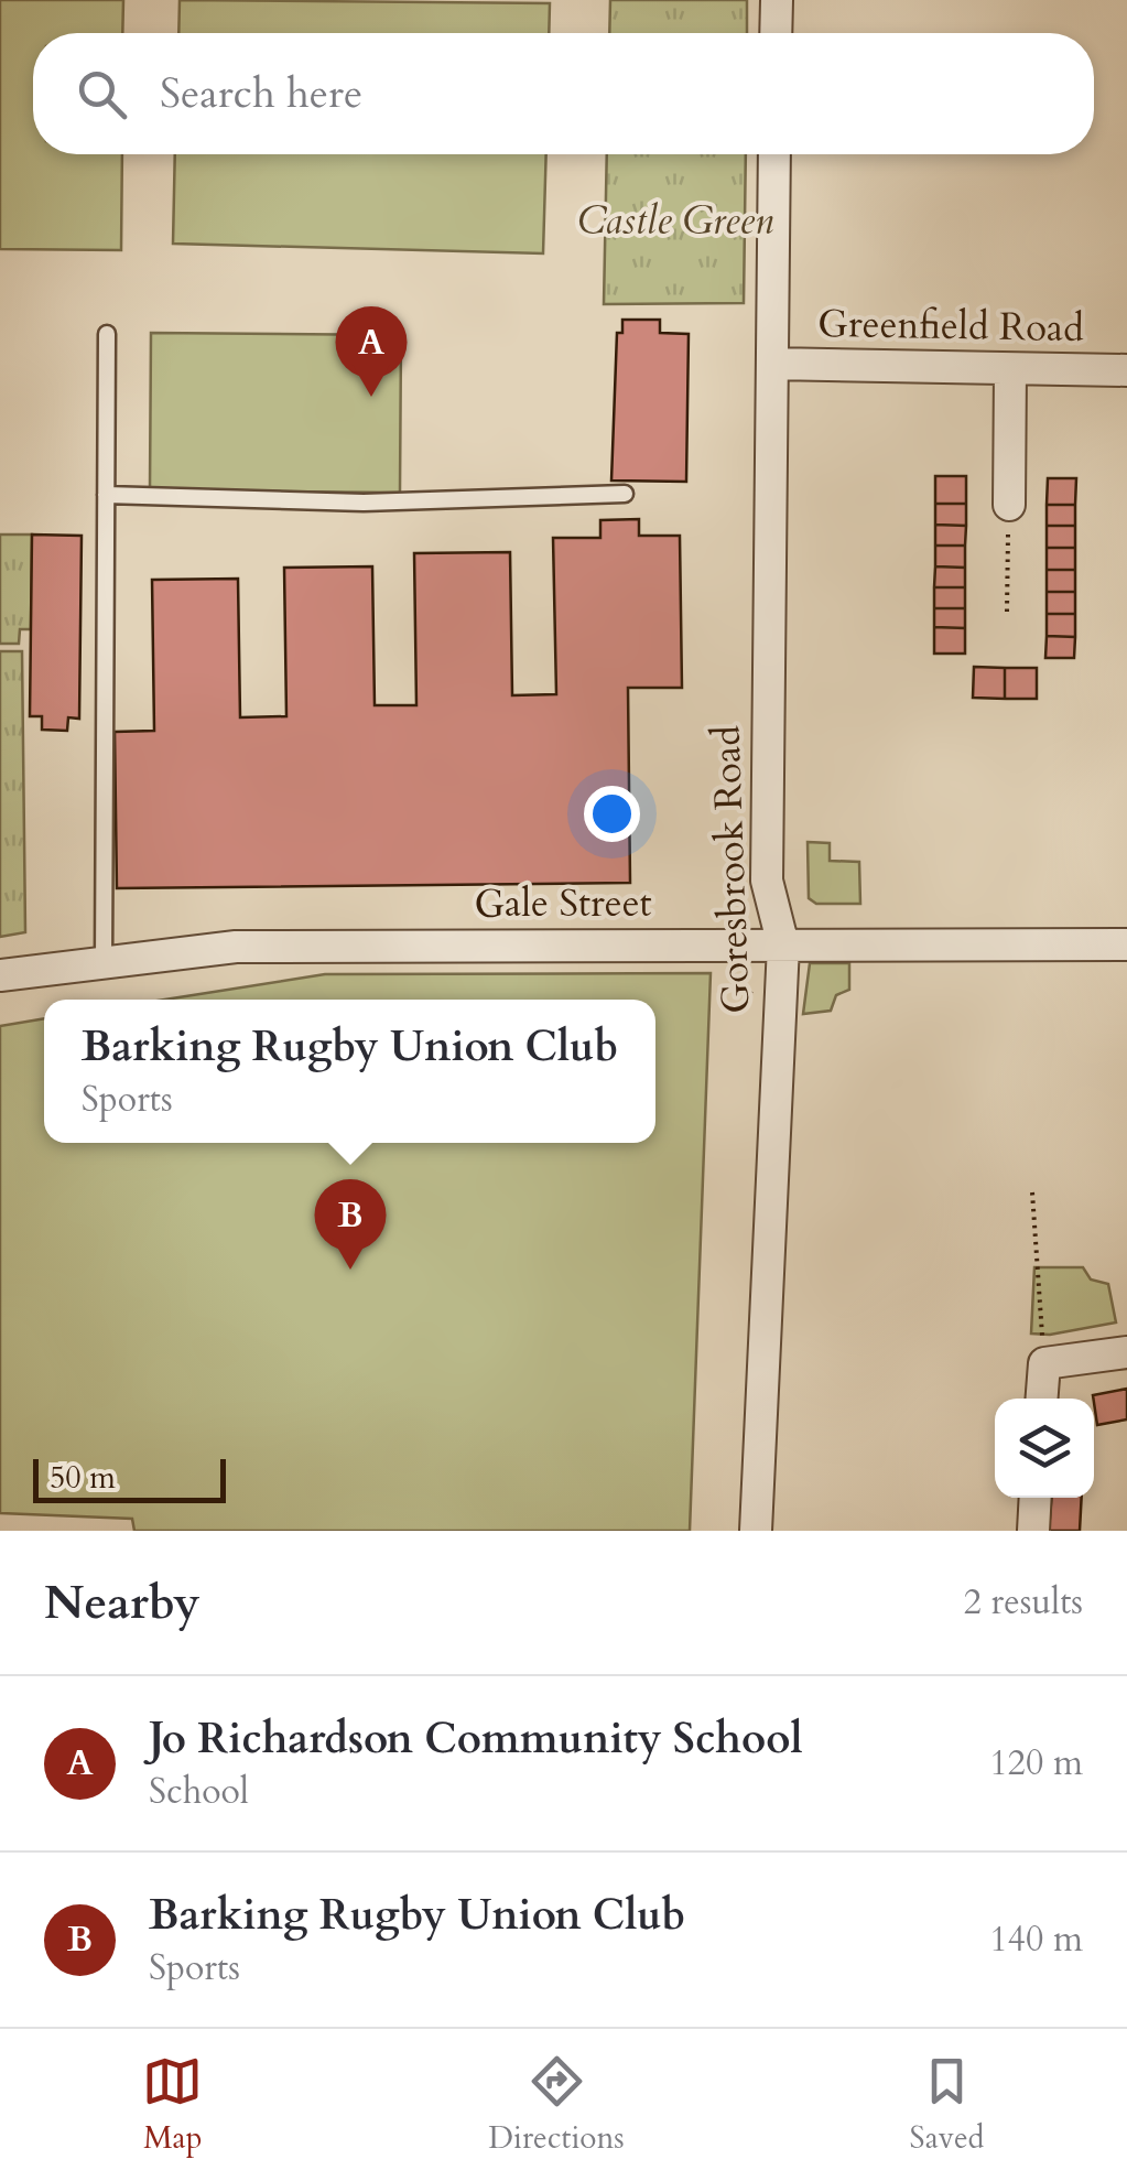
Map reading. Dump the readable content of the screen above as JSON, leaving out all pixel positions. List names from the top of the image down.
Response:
{
  "streets": {
    "street": ["Greenfield Road", "Goresbrook Road", "Gale Street"]
  },
  "crossings": [
    ["Greenfield Road", "Goresbrook Road"],
    ["Goresbrook Road", "Gale Street"]
  ],
  "parks": ["Castle Green"],
  "scale_bar": "50 m",
  "page": {
    "search": "Search here",
    "pins": ["A", "B"],
    "popup": ["Barking Rugby Union Club", "Sports"],
    "scale": "50 m",
    "heading": ["Nearby", "2 results"],
    "list": [
      {
        "mark": "A",
        "name": "Jo Richardson Community School",
        "note": "School",
        "value": "120 m"
      },
      {
        "mark": "B",
        "name": "Barking Rugby Union Club",
        "note": "Sports",
        "value": "140 m"
      }
    ],
    "nav": ["Map", "Directions", "Saved"]
  }
}
